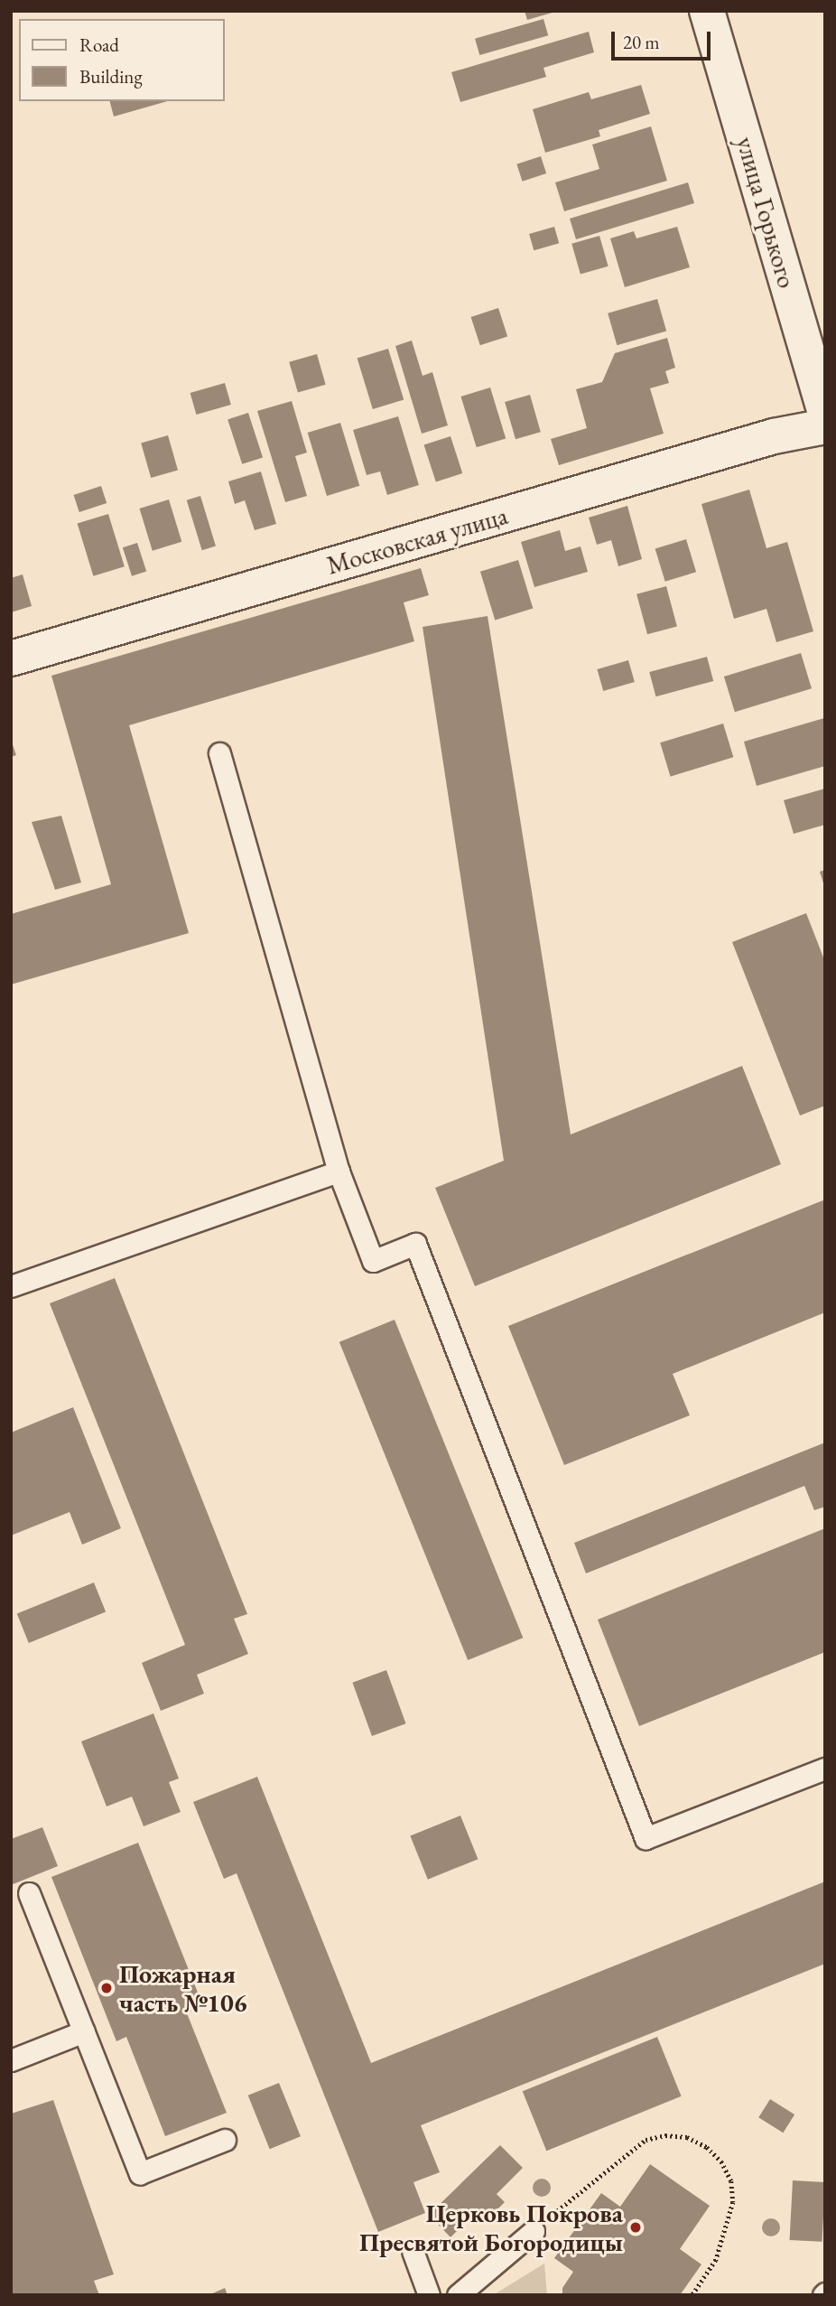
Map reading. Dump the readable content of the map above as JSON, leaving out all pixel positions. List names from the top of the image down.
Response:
{
  "streets": {
    "street": ["улица Горького", "Московская улица"]
  },
  "places": ["Пожарная часть №106", "Церковь Покрова Пресвятой Богородицы"],
  "legend": ["Road", "Building"],
  "scale_bar": "20 m"
}
